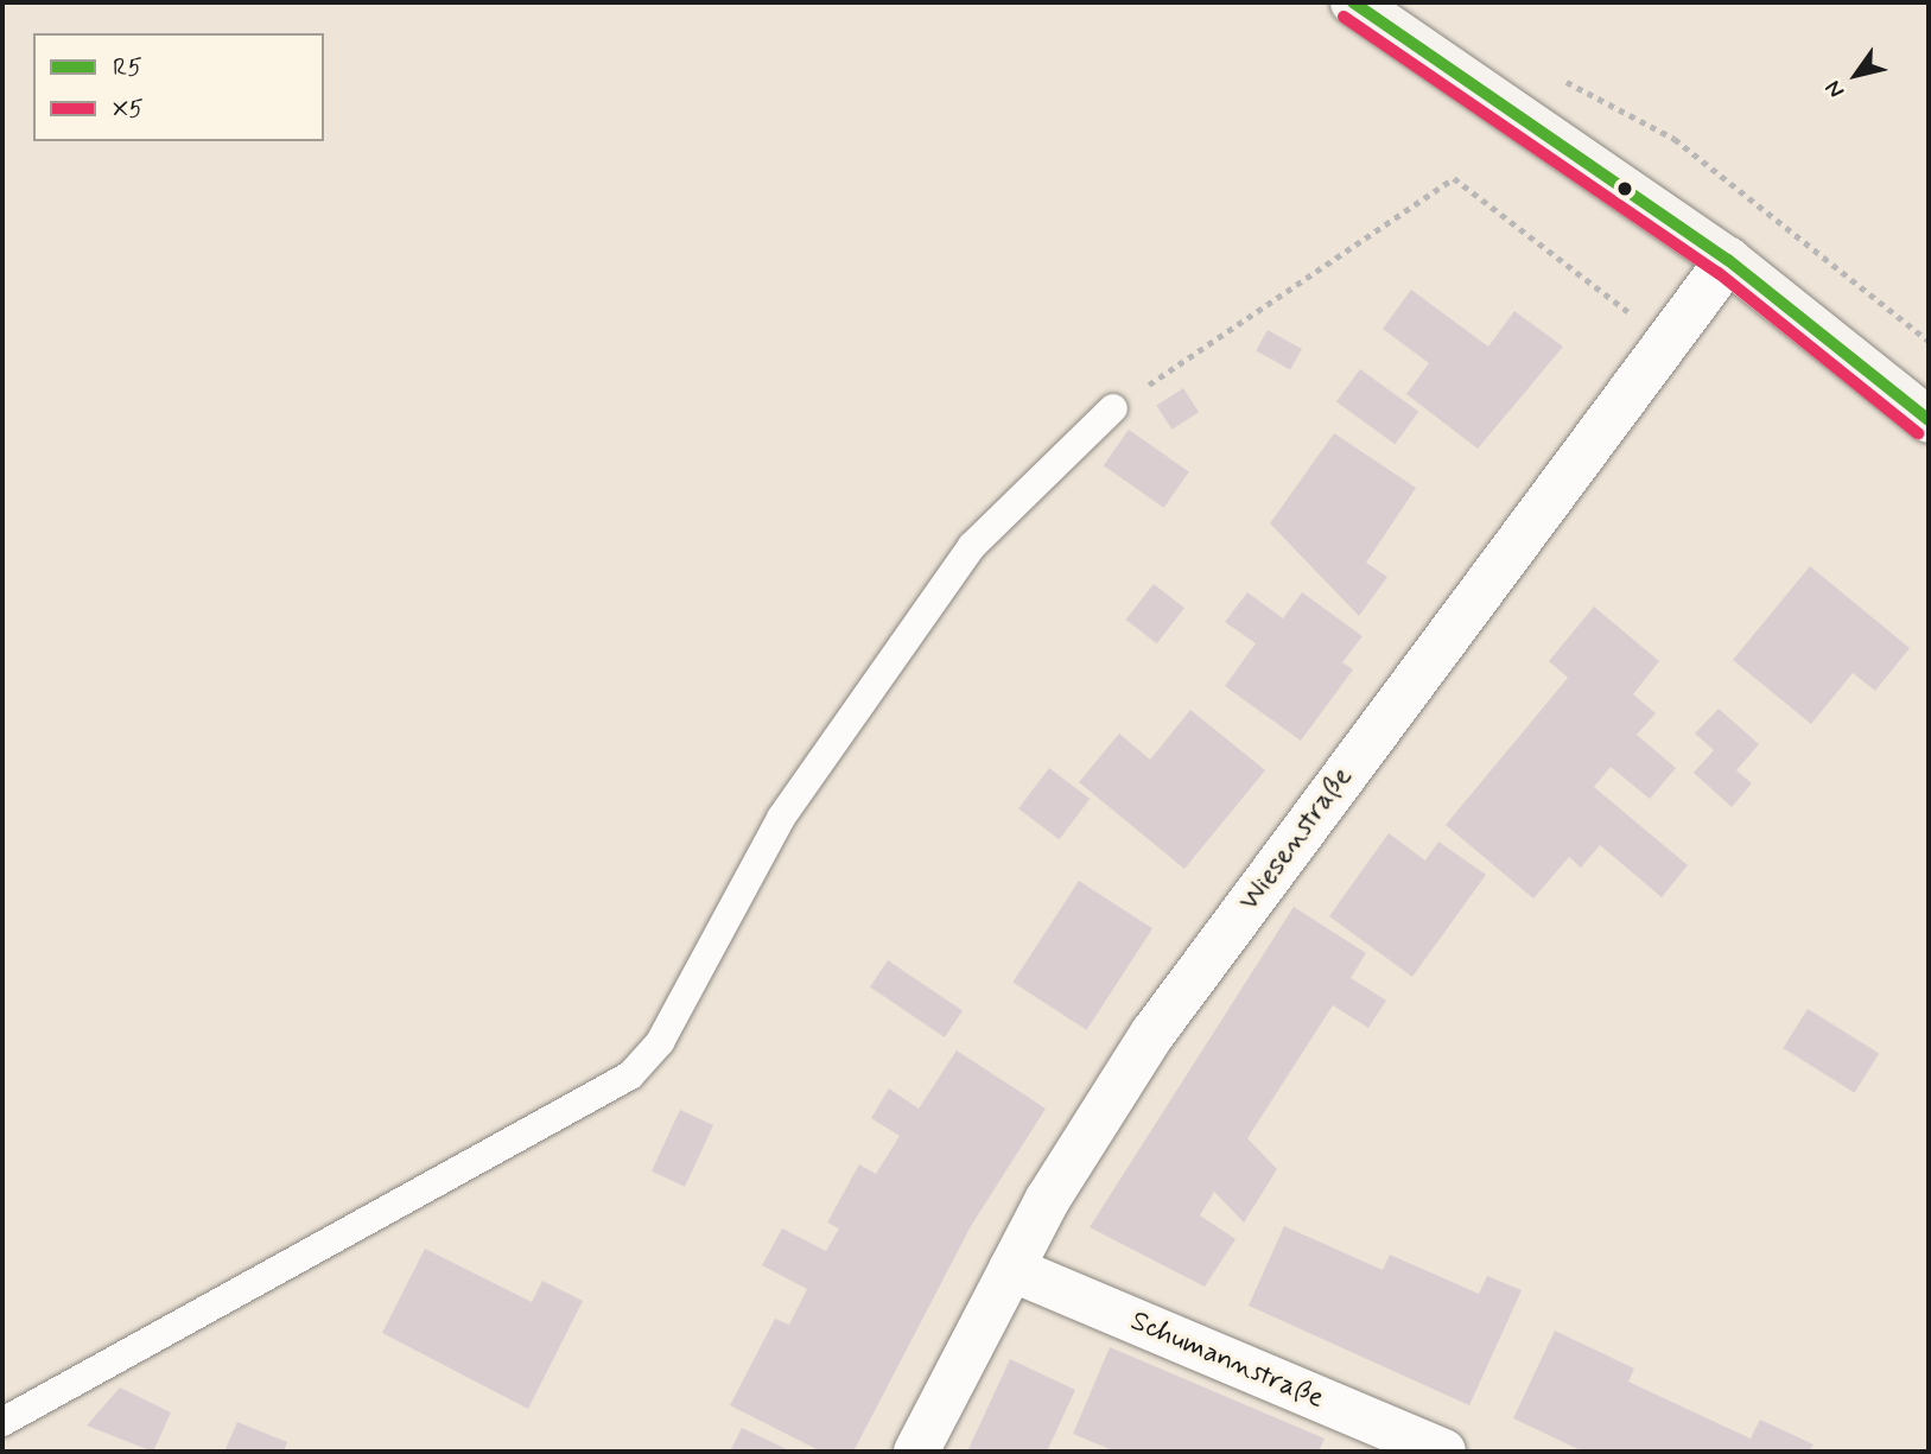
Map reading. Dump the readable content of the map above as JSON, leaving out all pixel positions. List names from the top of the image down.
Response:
{
  "streets": {
    "street": ["Wiesenstraße", "Schumannstraße"]
  },
  "crossings": [
    ["Wiesenstraße", "Schumannstraße"]
  ],
  "lines": ["transit line R5", "transit line X5"],
  "legend": ["R5", "X5"],
  "north": "bottom left"
}
